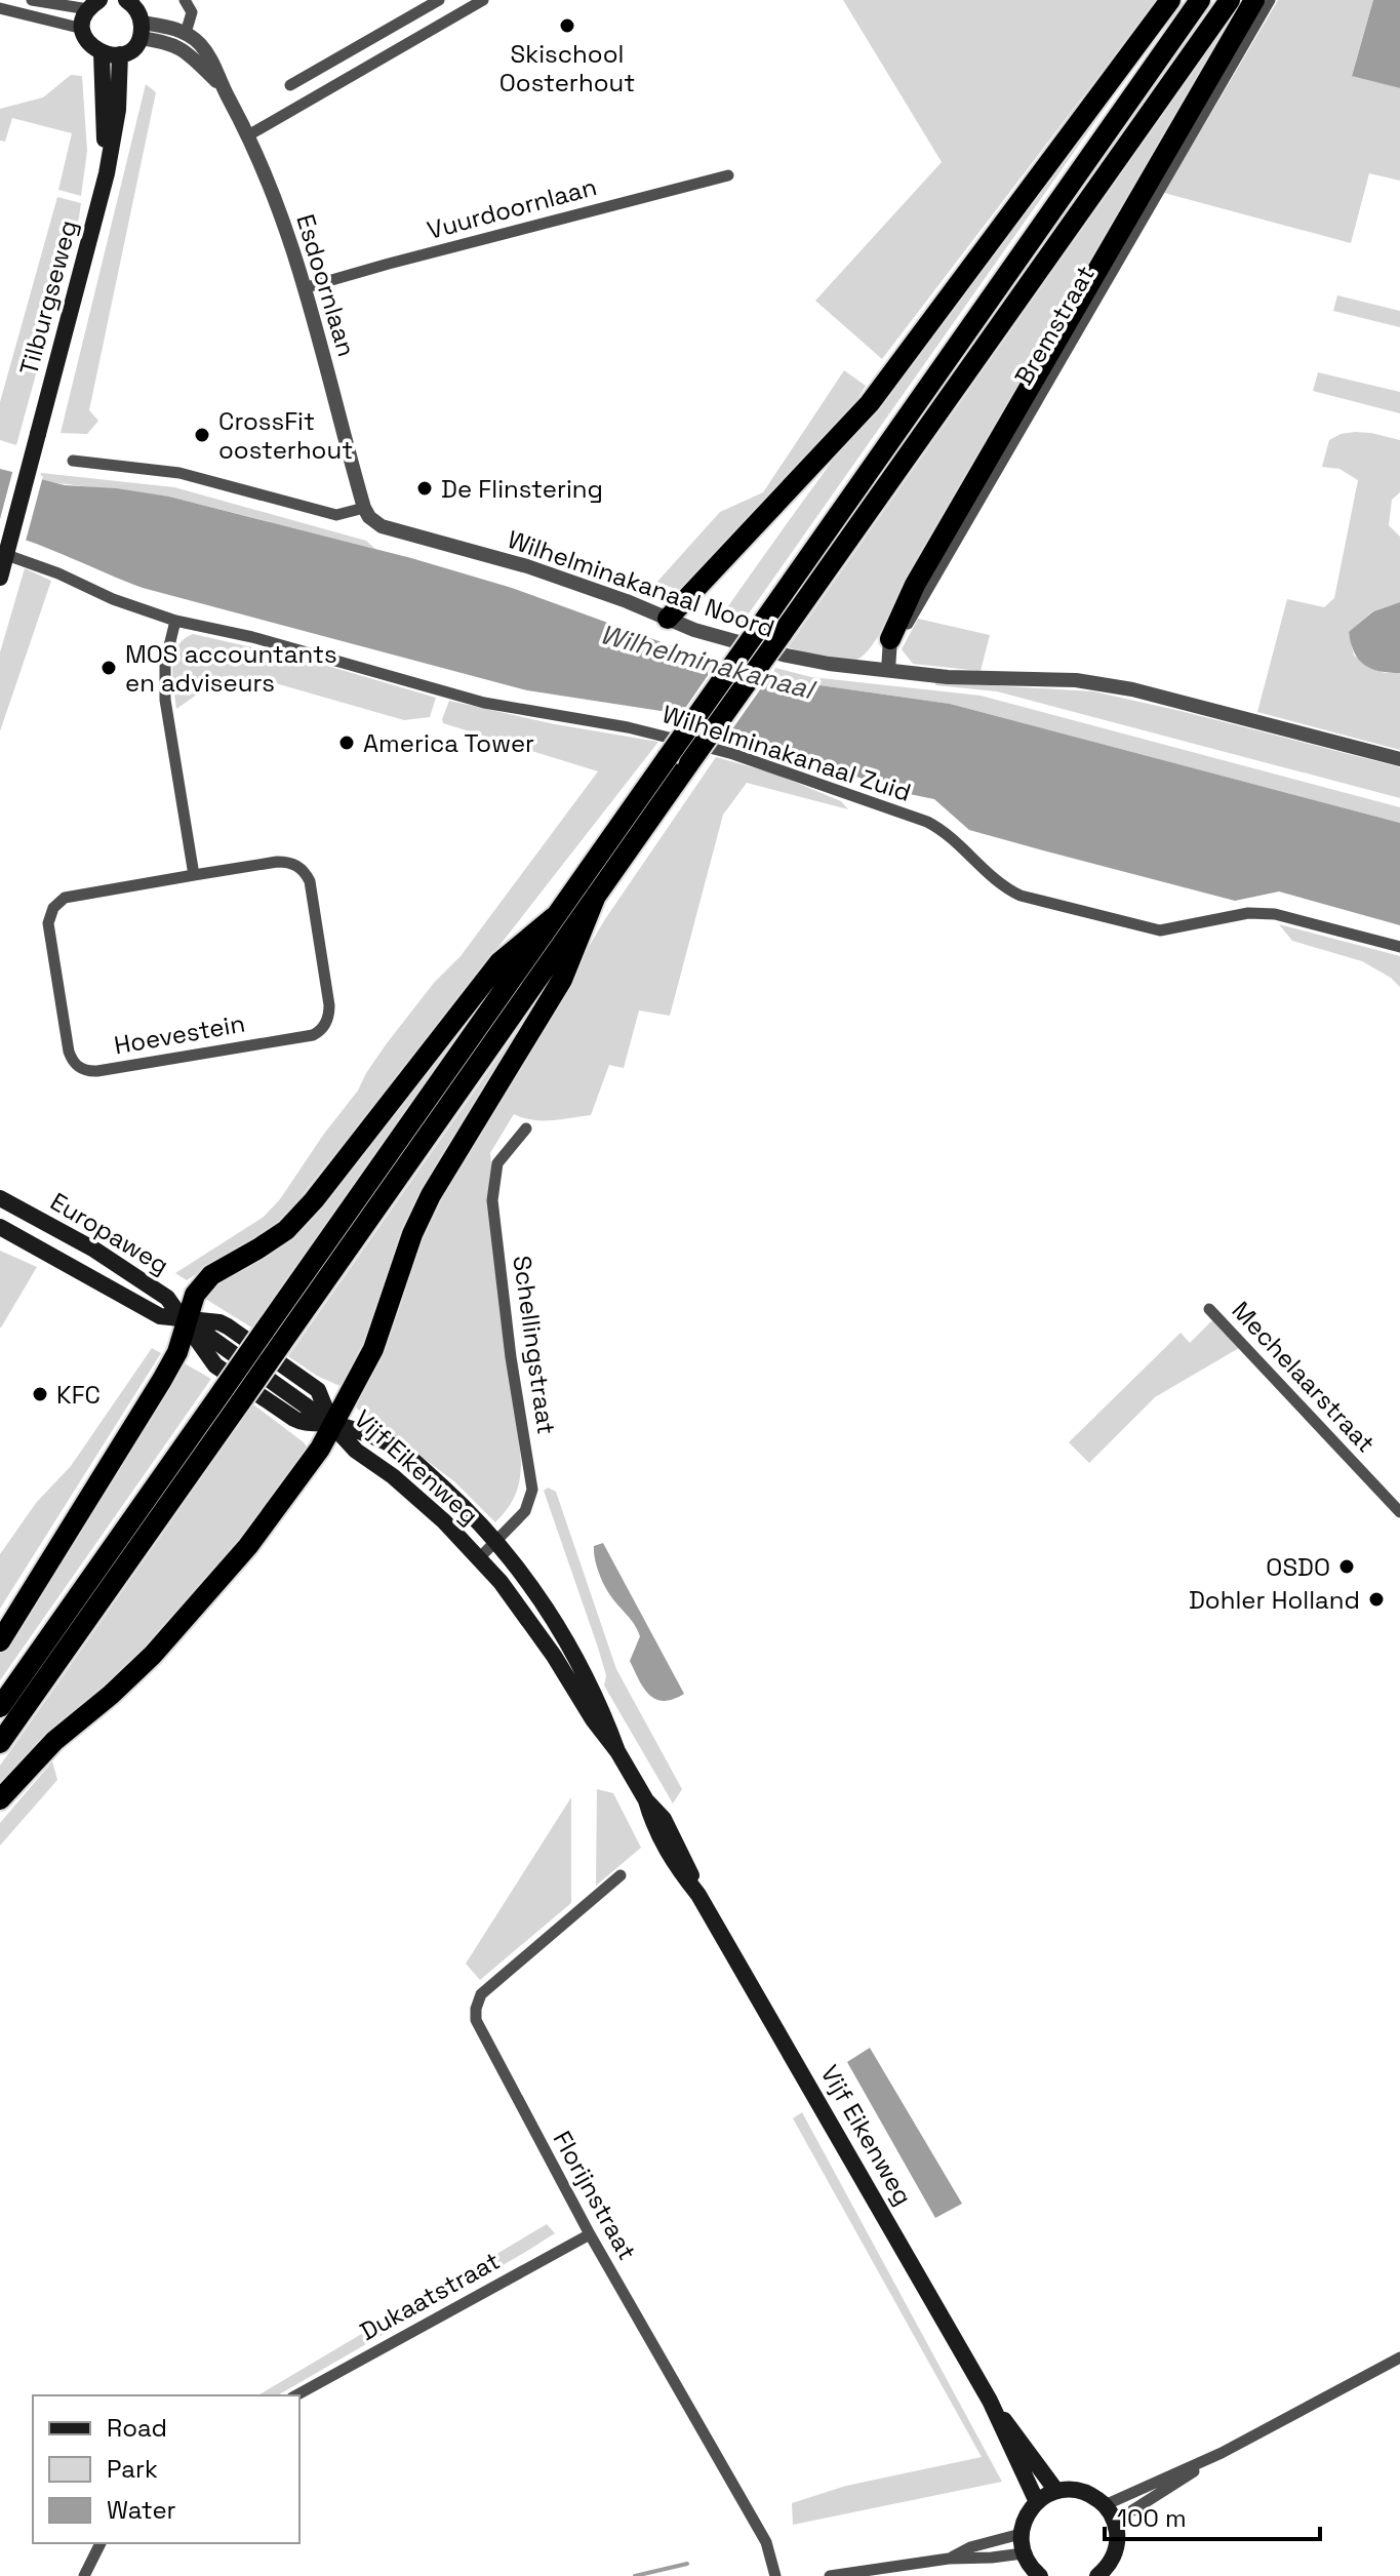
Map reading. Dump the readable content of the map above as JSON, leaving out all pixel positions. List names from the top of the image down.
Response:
{
  "streets": {
    "main road": ["Tilburgseweg", "Europaweg", "Vijf Eikenweg"],
    "street": [
      "Vuurdoornlaan",
      "Esdoornlaan",
      "Bremstraat",
      "Wilhelminakanaal Noord",
      "Wilhelminakanaal Zuid",
      "Hoevestein",
      "Schellingstraat",
      "Mechelaarstraat",
      "Florijnstraat",
      "Dukaatstraat"
    ]
  },
  "crossings": [
    ["Vuurdoornlaan", "Esdoornlaan"],
    ["Esdoornlaan", "Wilhelminakanaal Noord"],
    ["Europaweg", "Vijf Eikenweg"],
    ["Schellingstraat", "Vijf Eikenweg"],
    ["Florijnstraat", "Dukaatstraat"]
  ],
  "water": ["Wilhelminakanaal"],
  "places": [
    "Skischool Oosterhout",
    "CrossFit oosterhout",
    "De Flinstering",
    "MOS accountants en adviseurs",
    "America Tower",
    "KFC",
    "OSDO",
    "Dohler Holland"
  ],
  "legend": ["Road", "Park", "Water"],
  "scale_bar": "100 m"
}
